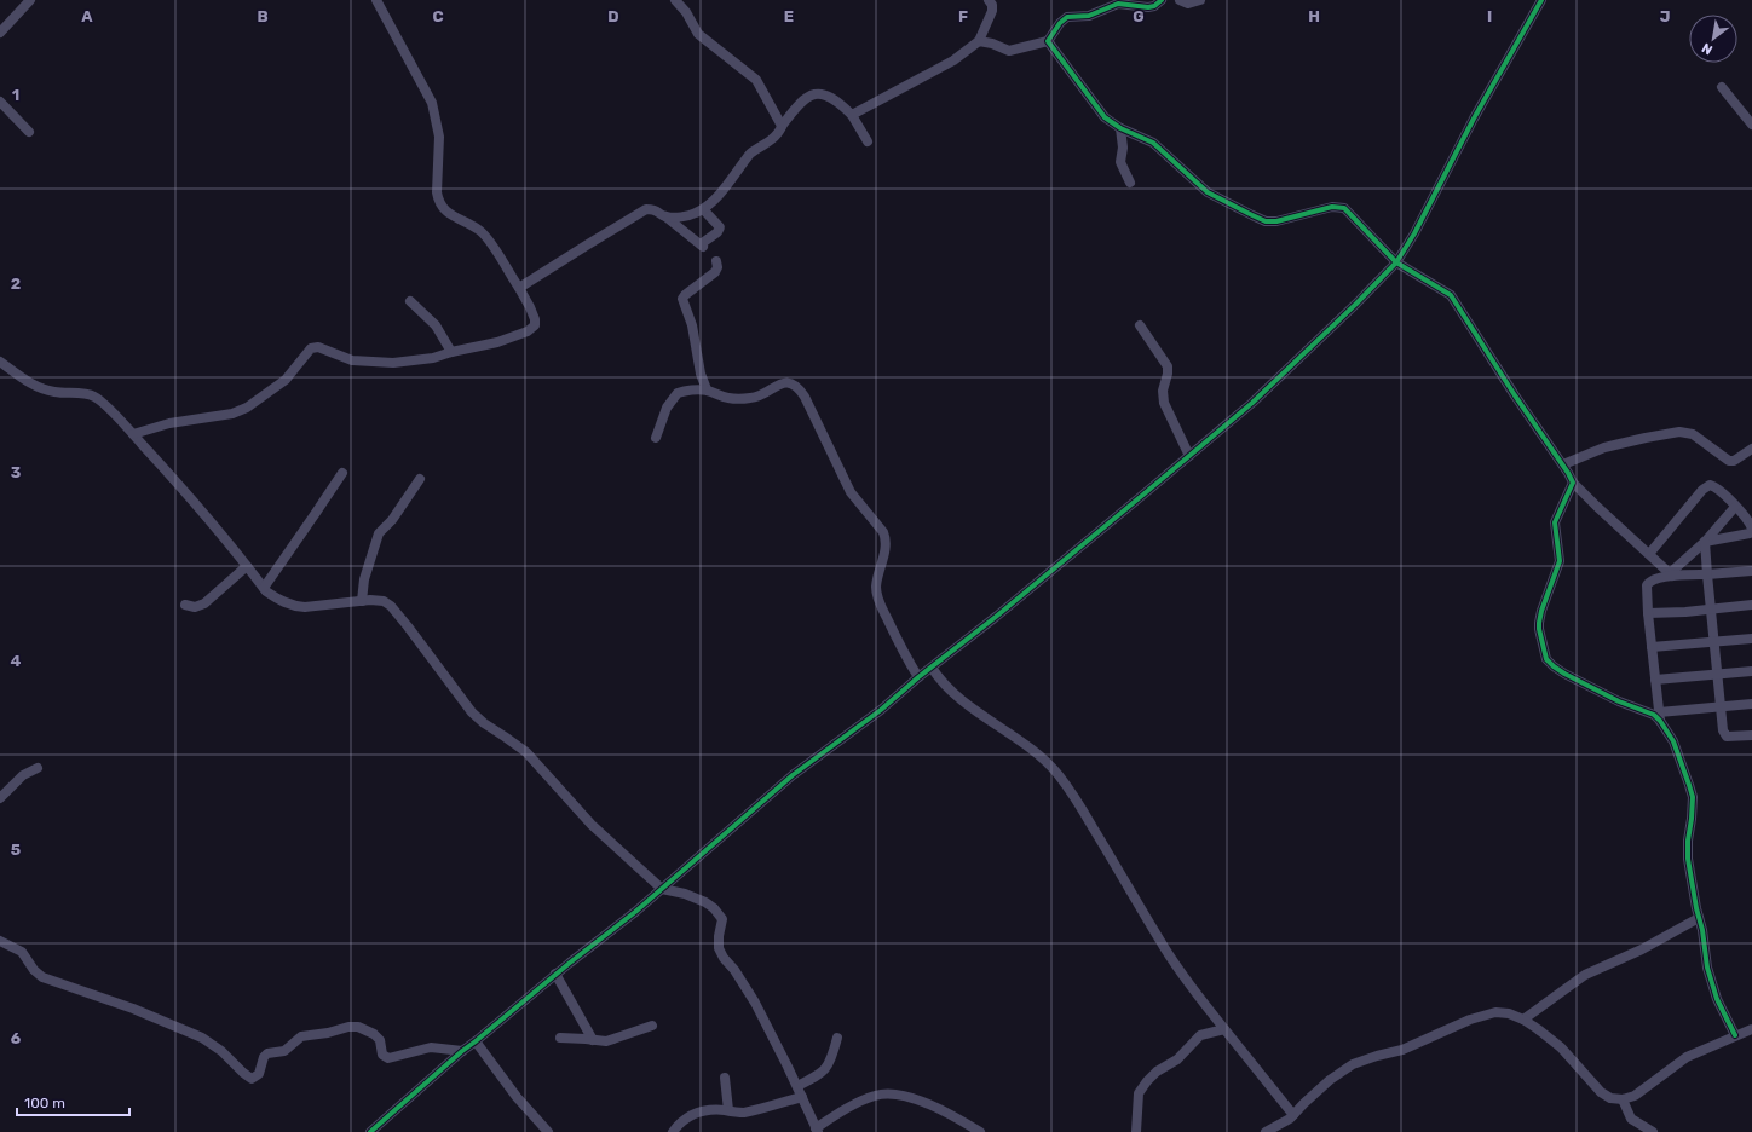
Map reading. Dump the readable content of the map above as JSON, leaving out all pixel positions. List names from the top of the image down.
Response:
{
  "scale_bar": "100 m",
  "north": "bottom left",
  "grid": {
    "columns": [
      "A",
      "B",
      "C",
      "D",
      "E",
      "F",
      "G",
      "H",
      "I",
      "J"
    ],
    "rows": [
      "1",
      "2",
      "3",
      "4",
      "5",
      "6"
    ]
  }
}
